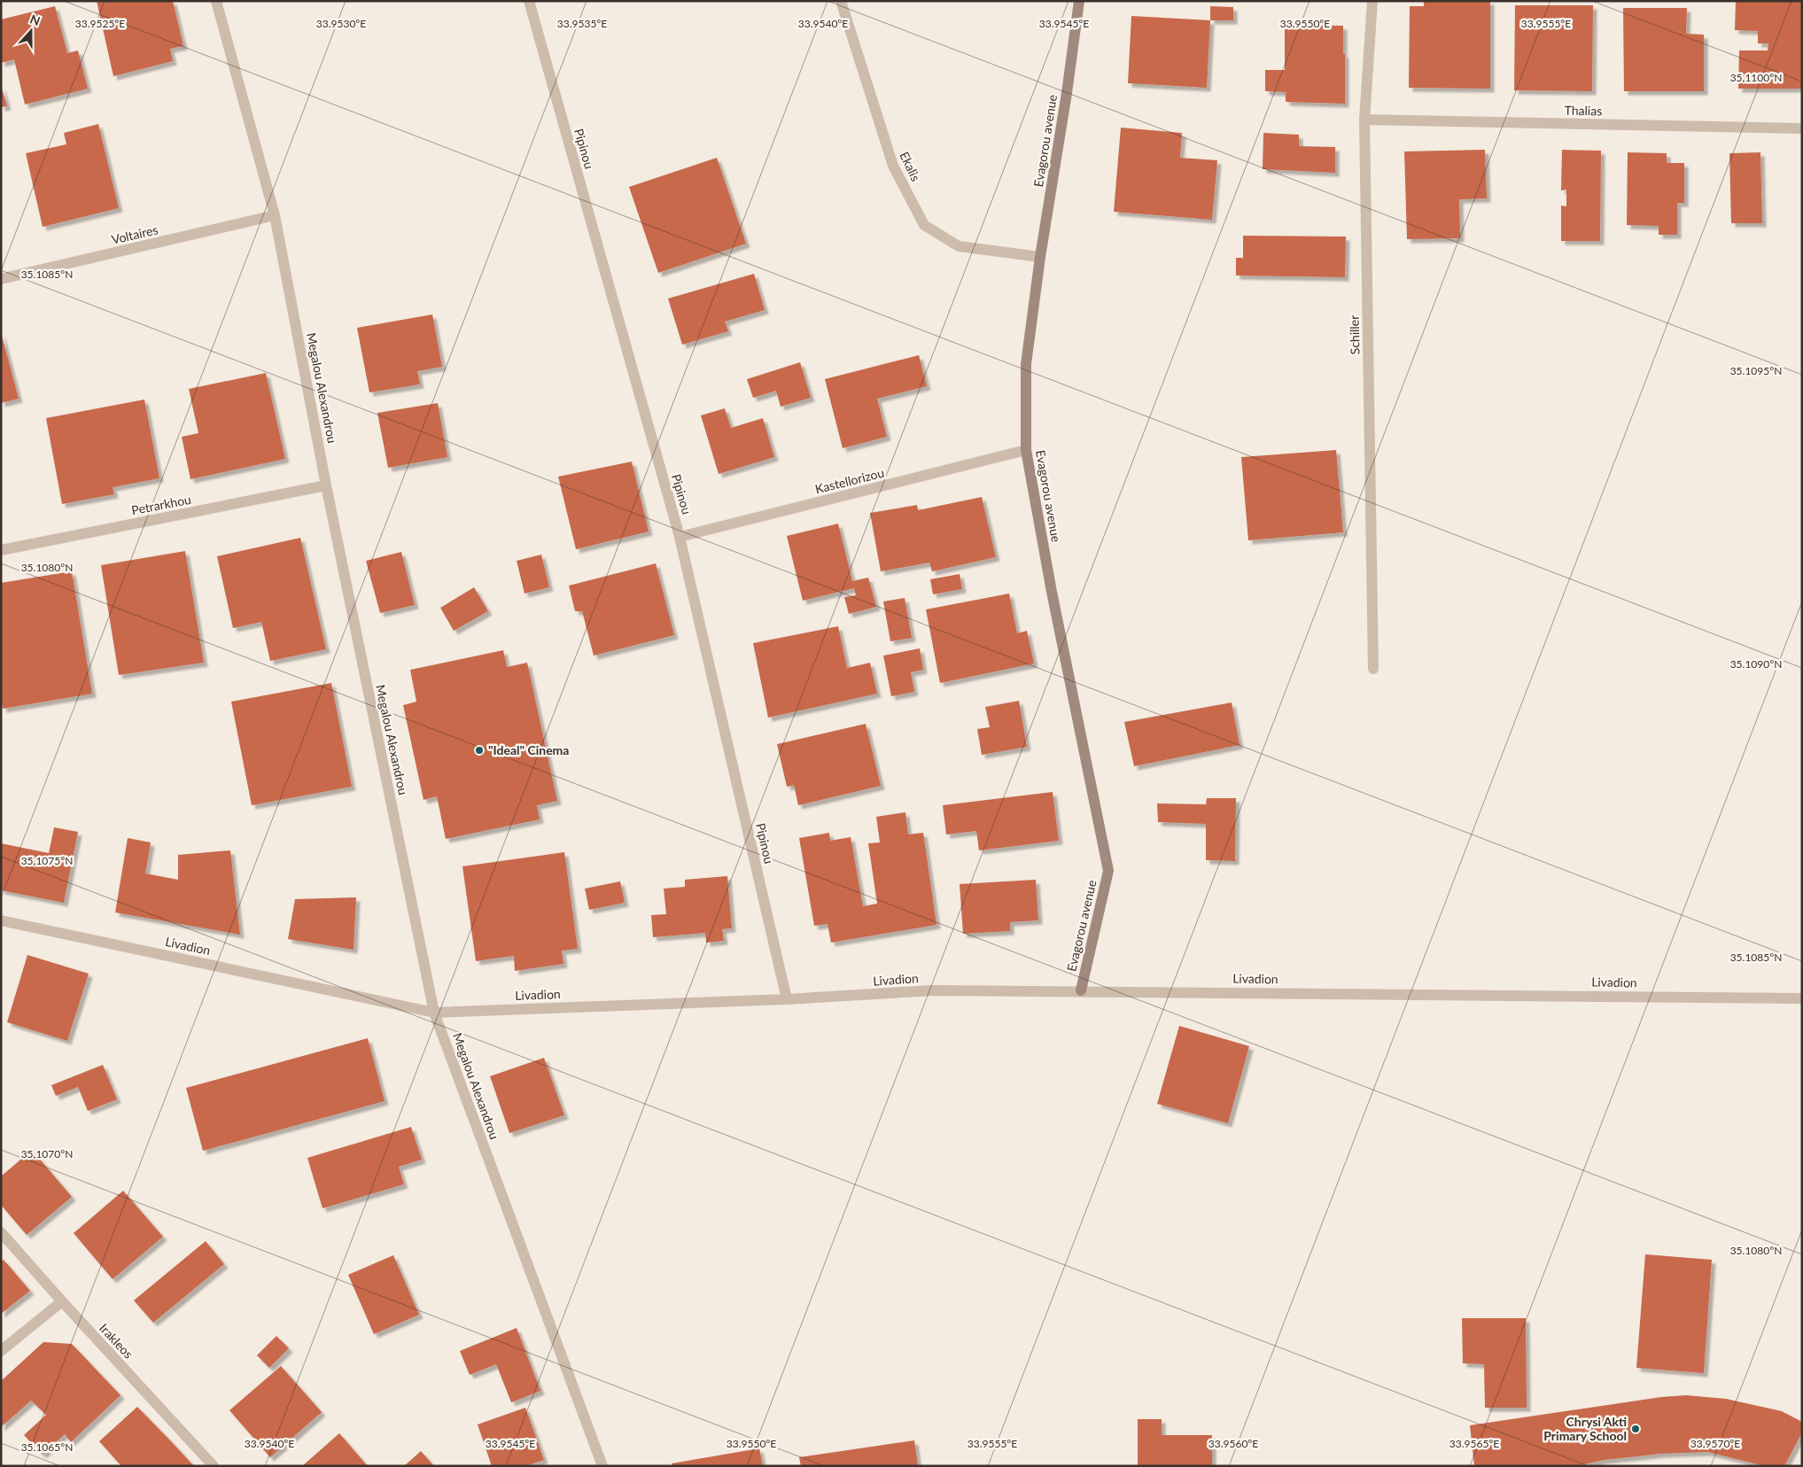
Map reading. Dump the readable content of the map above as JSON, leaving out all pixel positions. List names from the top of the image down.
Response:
{
  "streets": {
    "street": [
      "Thalias",
      "Evagorou avenue",
      "Pipinou",
      "Ekalis",
      "Voltaires",
      "Schiller",
      "Megalou Alexandrou",
      "Kastellorizou",
      "Petrarkhou",
      "Livadion",
      "Irakleos"
    ]
  },
  "crossings": [
    ["Thalias", "Schiller"],
    ["Evagorou avenue", "Ekalis"],
    ["Evagorou avenue", "Kastellorizou"],
    ["Evagorou avenue", "Livadion"],
    ["Pipinou", "Kastellorizou"],
    ["Pipinou", "Livadion"],
    ["Voltaires", "Megalou Alexandrou"],
    ["Megalou Alexandrou", "Petrarkhou"],
    ["Megalou Alexandrou", "Livadion"]
  ],
  "places": ["\"Ideal\" Cinema", "Chrysi Akti Primary School"],
  "north": "top",
  "coordinates": [
    "33.9525°E",
    "33.9535°E",
    "33.9540°E",
    "33.9545°E",
    "33.9555°E",
    "33.9530°E",
    "33.9550°E",
    "35.1100°N",
    "35.1085°N",
    "35.1095°N",
    "35.1080°N",
    "35.1090°N",
    "35.1075°N",
    "35.1070°N",
    "33.9560°E",
    "33.9565°E",
    "33.9570°E",
    "35.1065°N"
  ]
}
